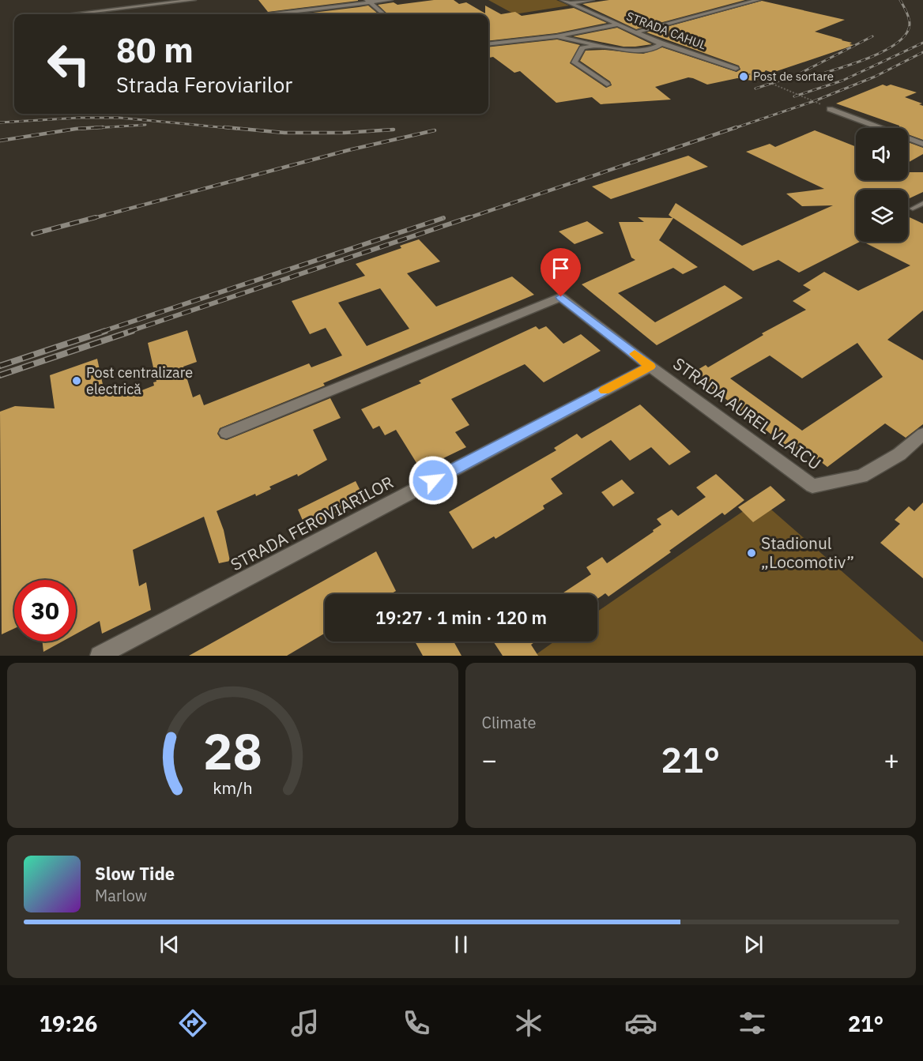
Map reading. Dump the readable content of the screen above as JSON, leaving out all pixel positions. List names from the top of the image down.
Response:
{
  "streets": {
    "street": ["STRADA CAHUL", "STRADA AUREL VLAICU", "STRADA FEROVIARILOR"]
  },
  "crossings": [
    ["STRADA AUREL VLAICU", "STRADA FEROVIARILOR"]
  ],
  "places": ["Post de sortare", "Post centralizare electrică", "Stadionul „Locomotiv”"],
  "page": {
    "turn": ["80 m", "Strada Feroviarilor"],
    "limit": "30",
    "trip": "19:27 · 1 min · 120 m",
    "tile": "Climate",
    "heat": ["−", "21°", "+"],
    "song": ["Slow Tide", "Marlow"],
    "tabs": ["19:26", "21°"],
    "gauge": ["28", "km/h"]
  }
}
